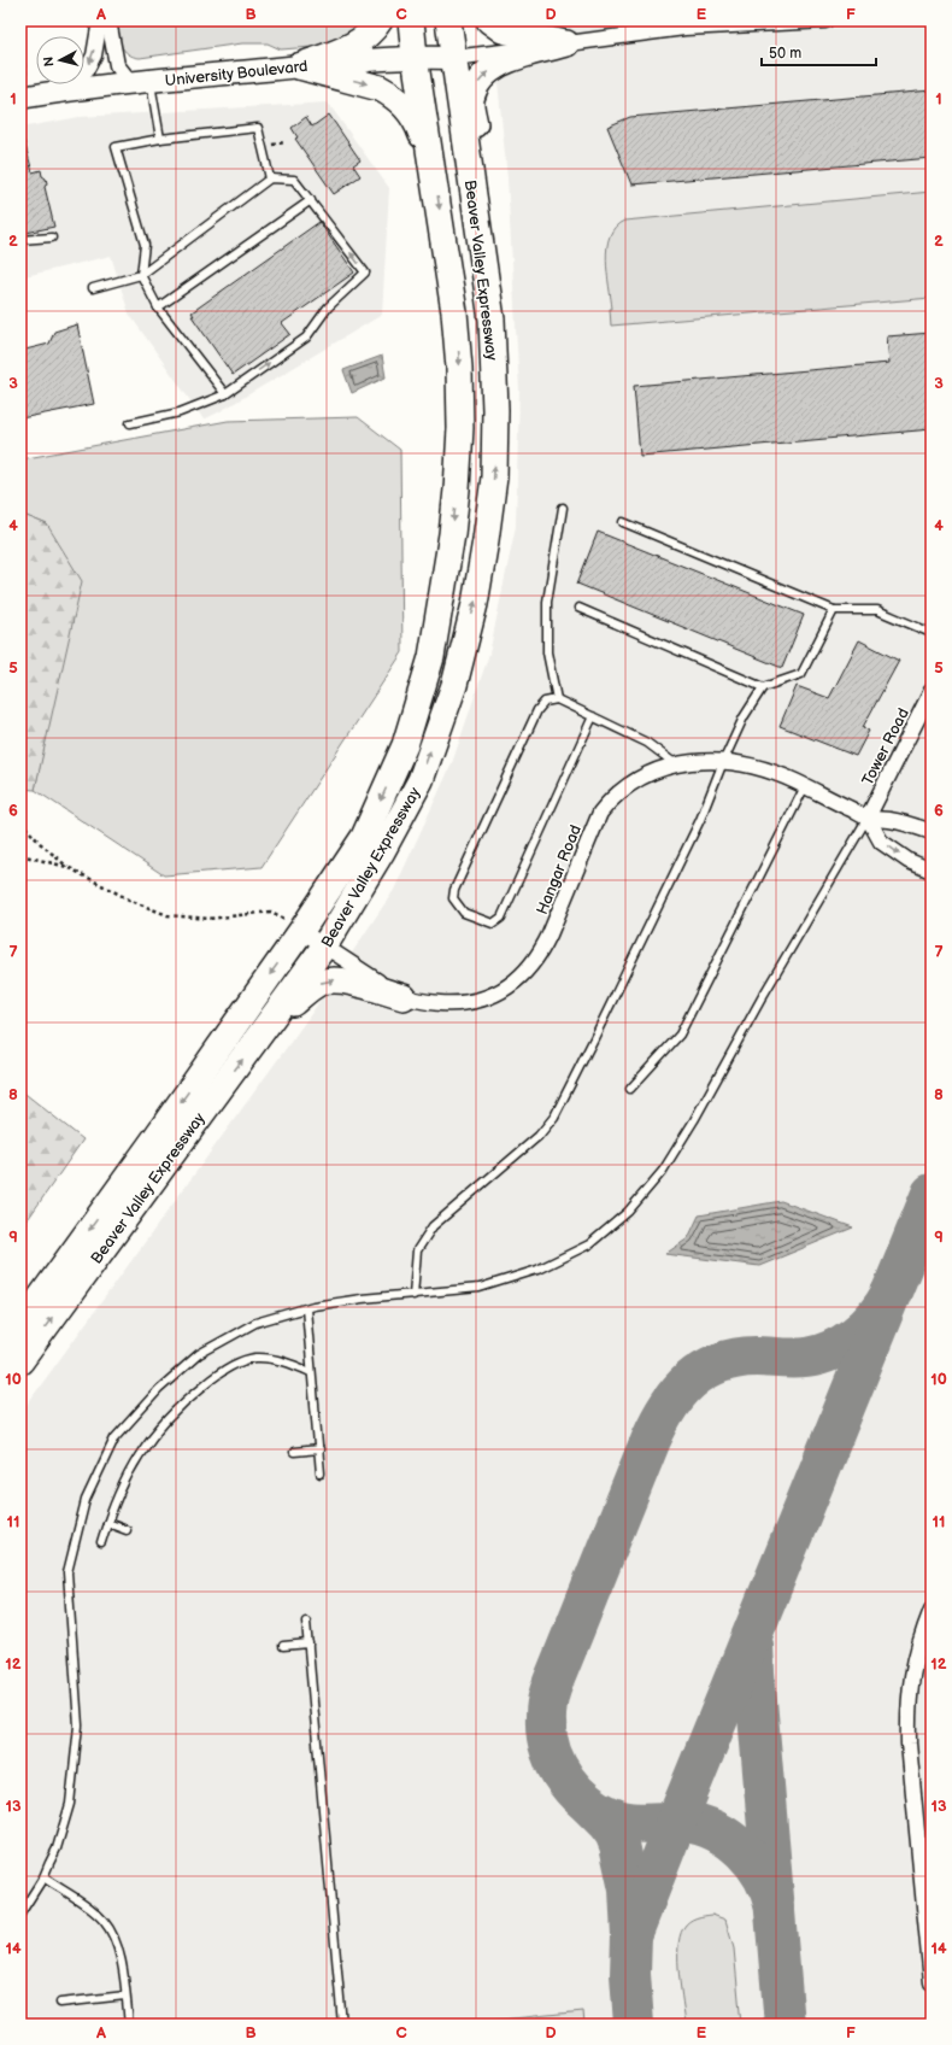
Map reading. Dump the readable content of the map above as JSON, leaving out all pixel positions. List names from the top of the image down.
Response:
{
  "streets": {
    "highway": ["Beaver Valley Expressway"],
    "main road": ["University Boulevard"],
    "street": ["Tower Road", "Hangar Road"]
  },
  "crossings": [
    ["University Boulevard", "Beaver Valley Expressway"],
    ["Beaver Valley Expressway", "Hangar Road"],
    ["Tower Road", "Hangar Road"]
  ],
  "scale_bar": "50 m",
  "north": "left",
  "grid": {
    "columns": [
      "A",
      "B",
      "C",
      "D",
      "E",
      "F"
    ],
    "rows": [
      "1",
      "2",
      "3",
      "4",
      "5",
      "6",
      "7",
      "8",
      "9",
      "10",
      "11",
      "12",
      "13",
      "14"
    ]
  }
}
